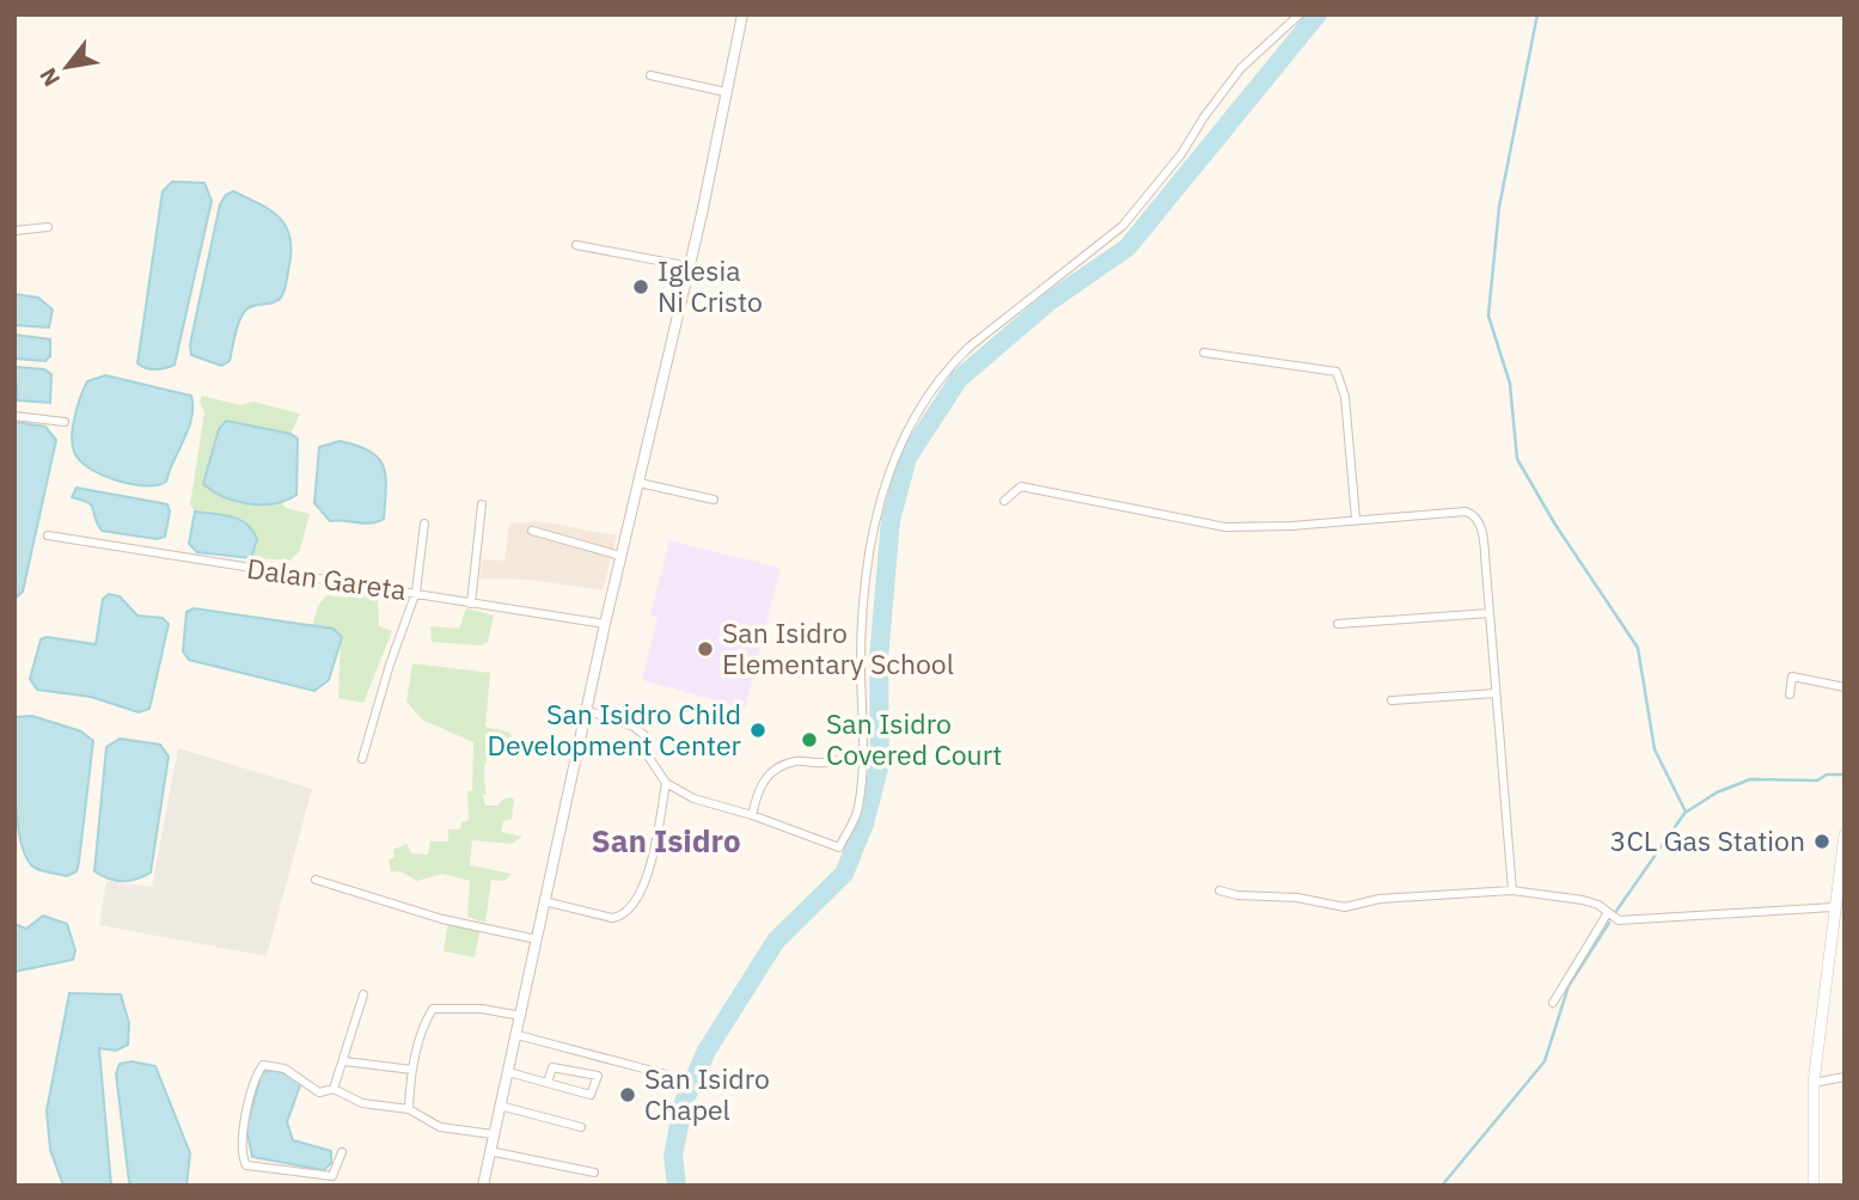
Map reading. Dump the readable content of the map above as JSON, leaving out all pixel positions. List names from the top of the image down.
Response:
{
  "streets": {
    "street": ["Dalan Gareta"]
  },
  "districts": ["San Isidro"],
  "places": [
    "Iglesia Ni Cristo",
    "San Isidro Elementary School",
    "San Isidro Child Development Center",
    "San Isidro Covered Court",
    "3CL Gas Station",
    "San Isidro Chapel"
  ],
  "north": "bottom left"
}
